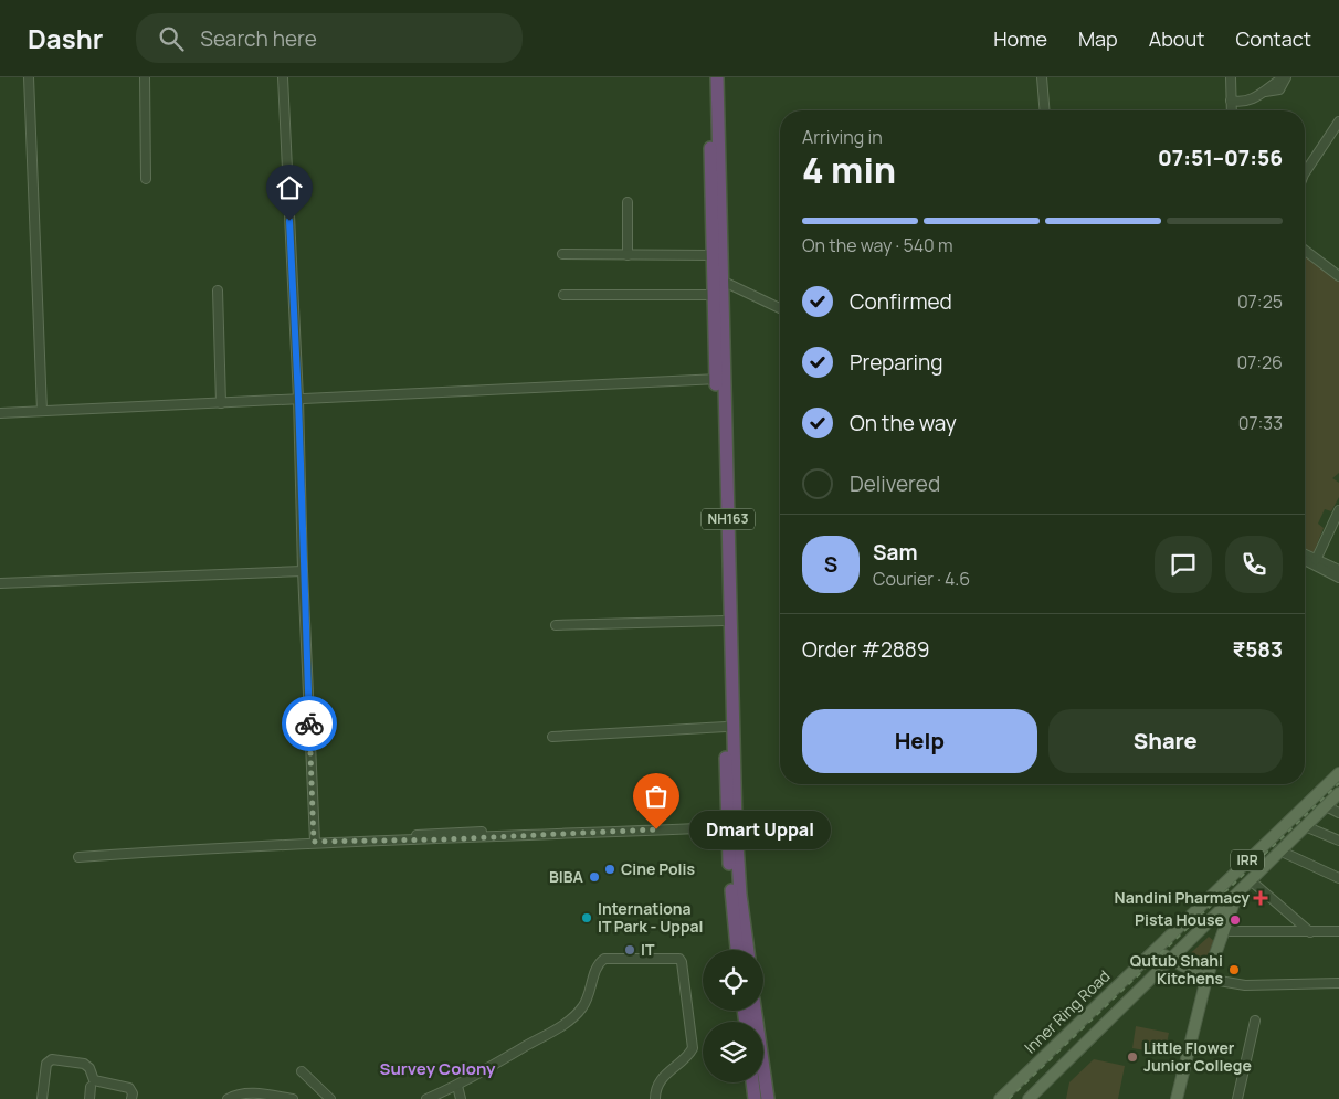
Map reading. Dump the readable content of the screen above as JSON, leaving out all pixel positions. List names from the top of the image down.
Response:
{
  "streets": {
    "highway": ["NH163"],
    "main road": ["IRR", "Inner Ring Road"]
  },
  "crossings": [
    ["IRR", "Inner Ring Road"]
  ],
  "districts": ["Survey Colony"],
  "places": {
    "other": [
      "Dmart Uppal",
      "Cine Polis",
      "BIBA",
      "Internationa IT Park - Uppal",
      "Pista House",
      "IT",
      "Qutub Shahi Kitchens",
      "Little Flower Junior College"
    ],
    "health": ["Nandini Pharmacy"]
  },
  "page": {
    "header": "Dashr",
    "search": "Search here",
    "nav": [
      "Home",
      "Map",
      "About",
      "Contact"
    ],
    "heading": ["4 min", "Arriving in", "07:51–07:56"],
    "panel": [
      "Sam",
      "Courier · 4.6",
      "Order #2889",
      "₹583"
    ],
    "bar": "On the way · 540 m",
    "list": [
      ["Confirmed", "07:25"],
      ["Preparing", "07:26"],
      ["On the way", "07:33"],
      "Delivered"
    ],
    "round": "S",
    "buttons": ["Help", "Share"],
    "bubble": "Dmart Uppal"
  }
}
